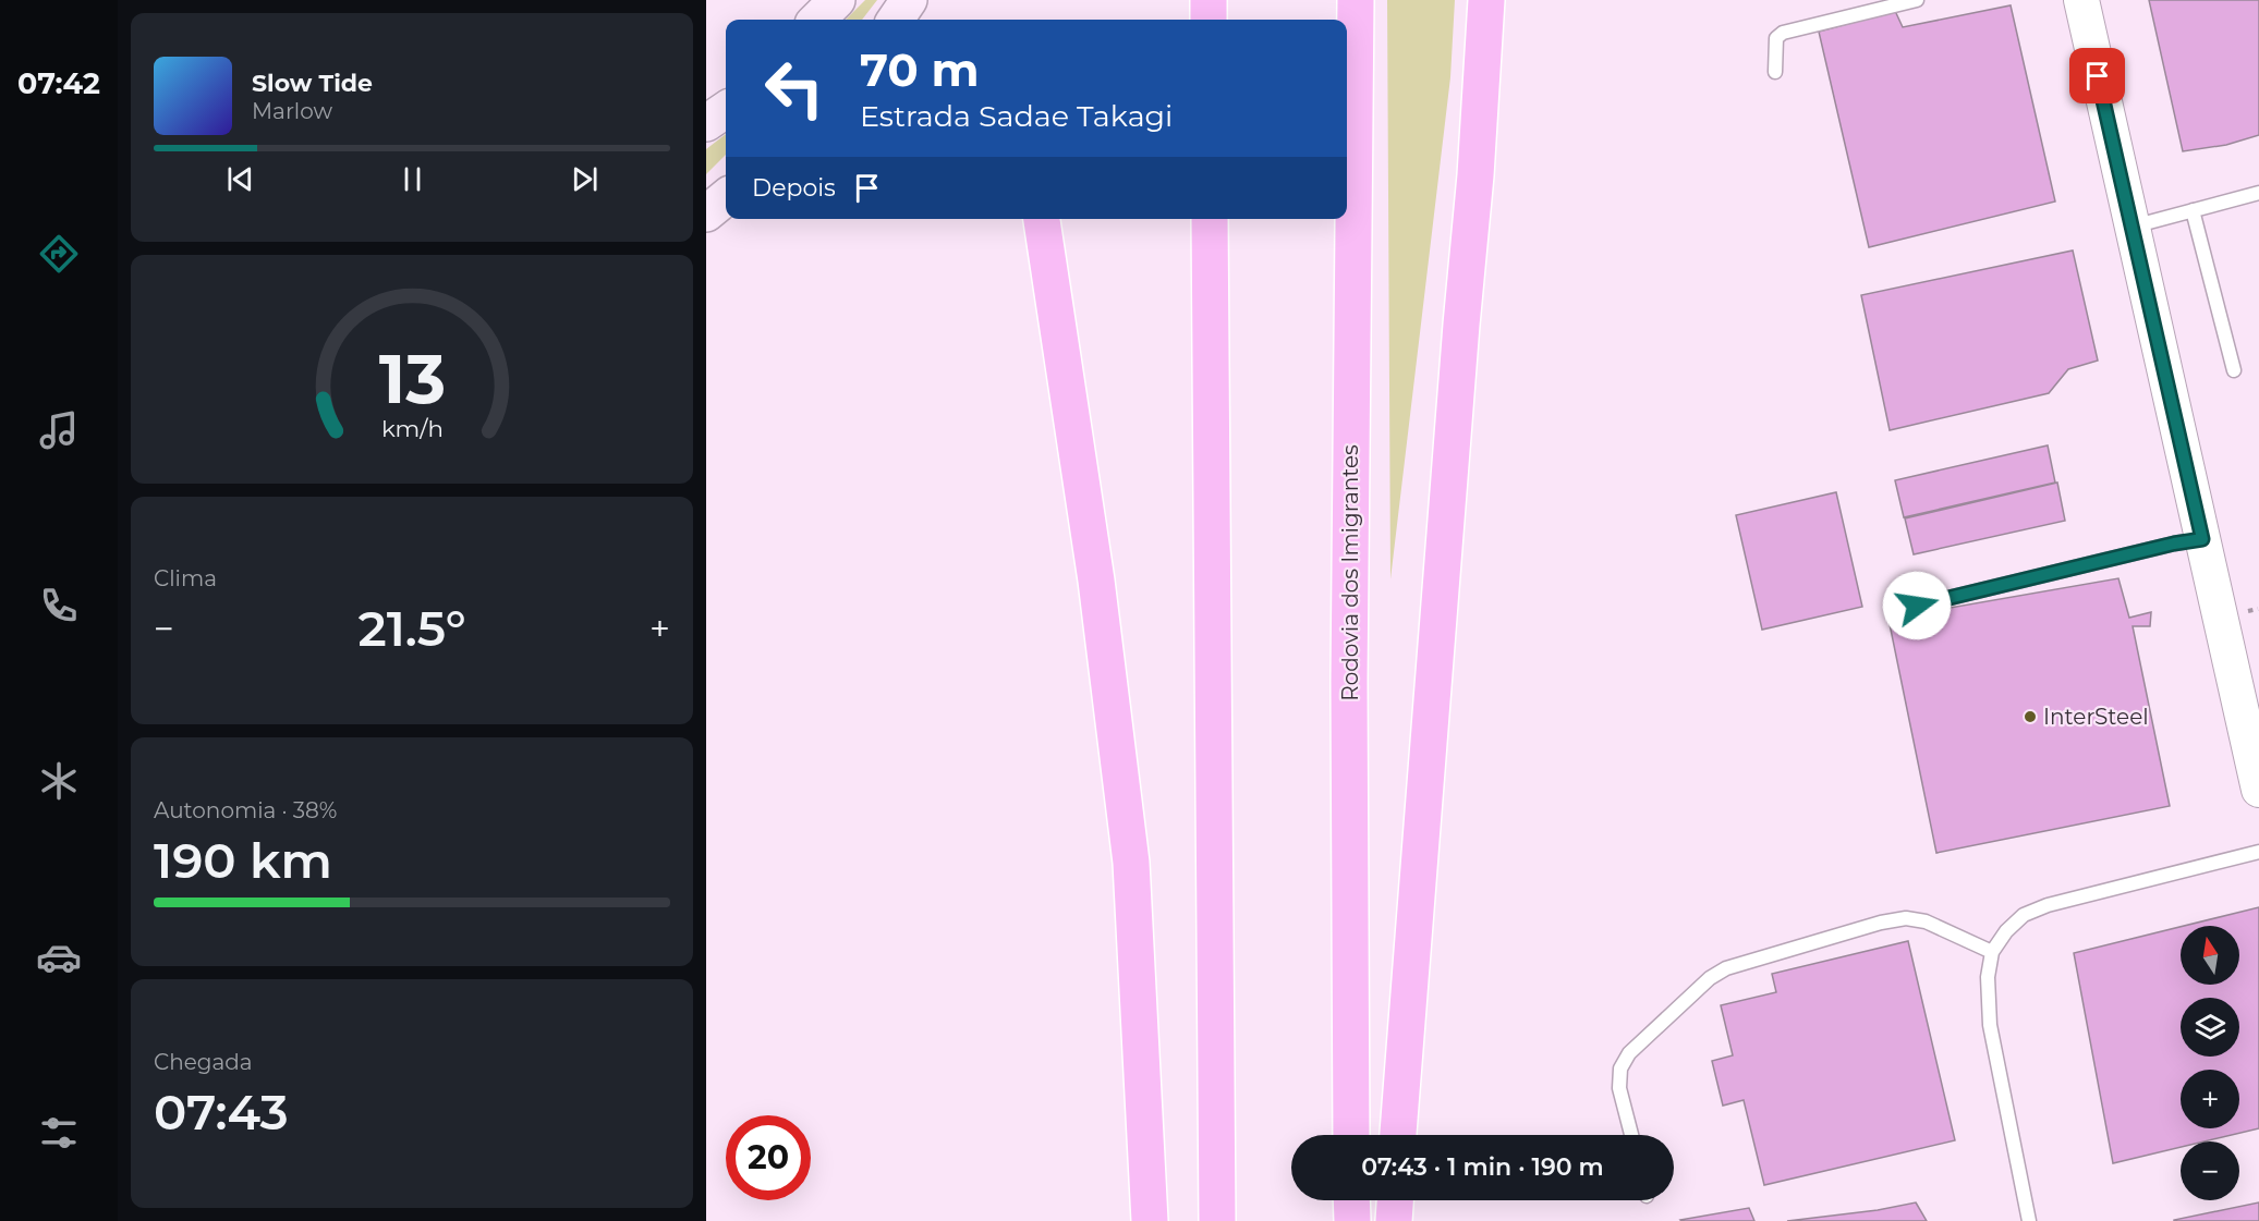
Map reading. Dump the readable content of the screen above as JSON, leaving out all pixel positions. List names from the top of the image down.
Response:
{
  "streets": {
    "highway": ["Rodovia dos Imigrantes"]
  },
  "places": ["InterSteel"],
  "north": "top",
  "page": {
    "tabs": "07:42",
    "turn": ["70 m", "Estrada Sadae Takagi"],
    "song": ["Slow Tide", "Marlow"],
    "then": "Depois",
    "tile": [
      "Clima",
      ["Autonomia · 38%", "190 km"],
      ["Chegada", "07:43"]
    ],
    "heat": ["−", "21.5°", "+"],
    "map_buttons": ["+", "−"],
    "limit": "20",
    "trip": "07:43 · 1 min · 190 m",
    "gauge": ["13", "km/h"]
  }
}
